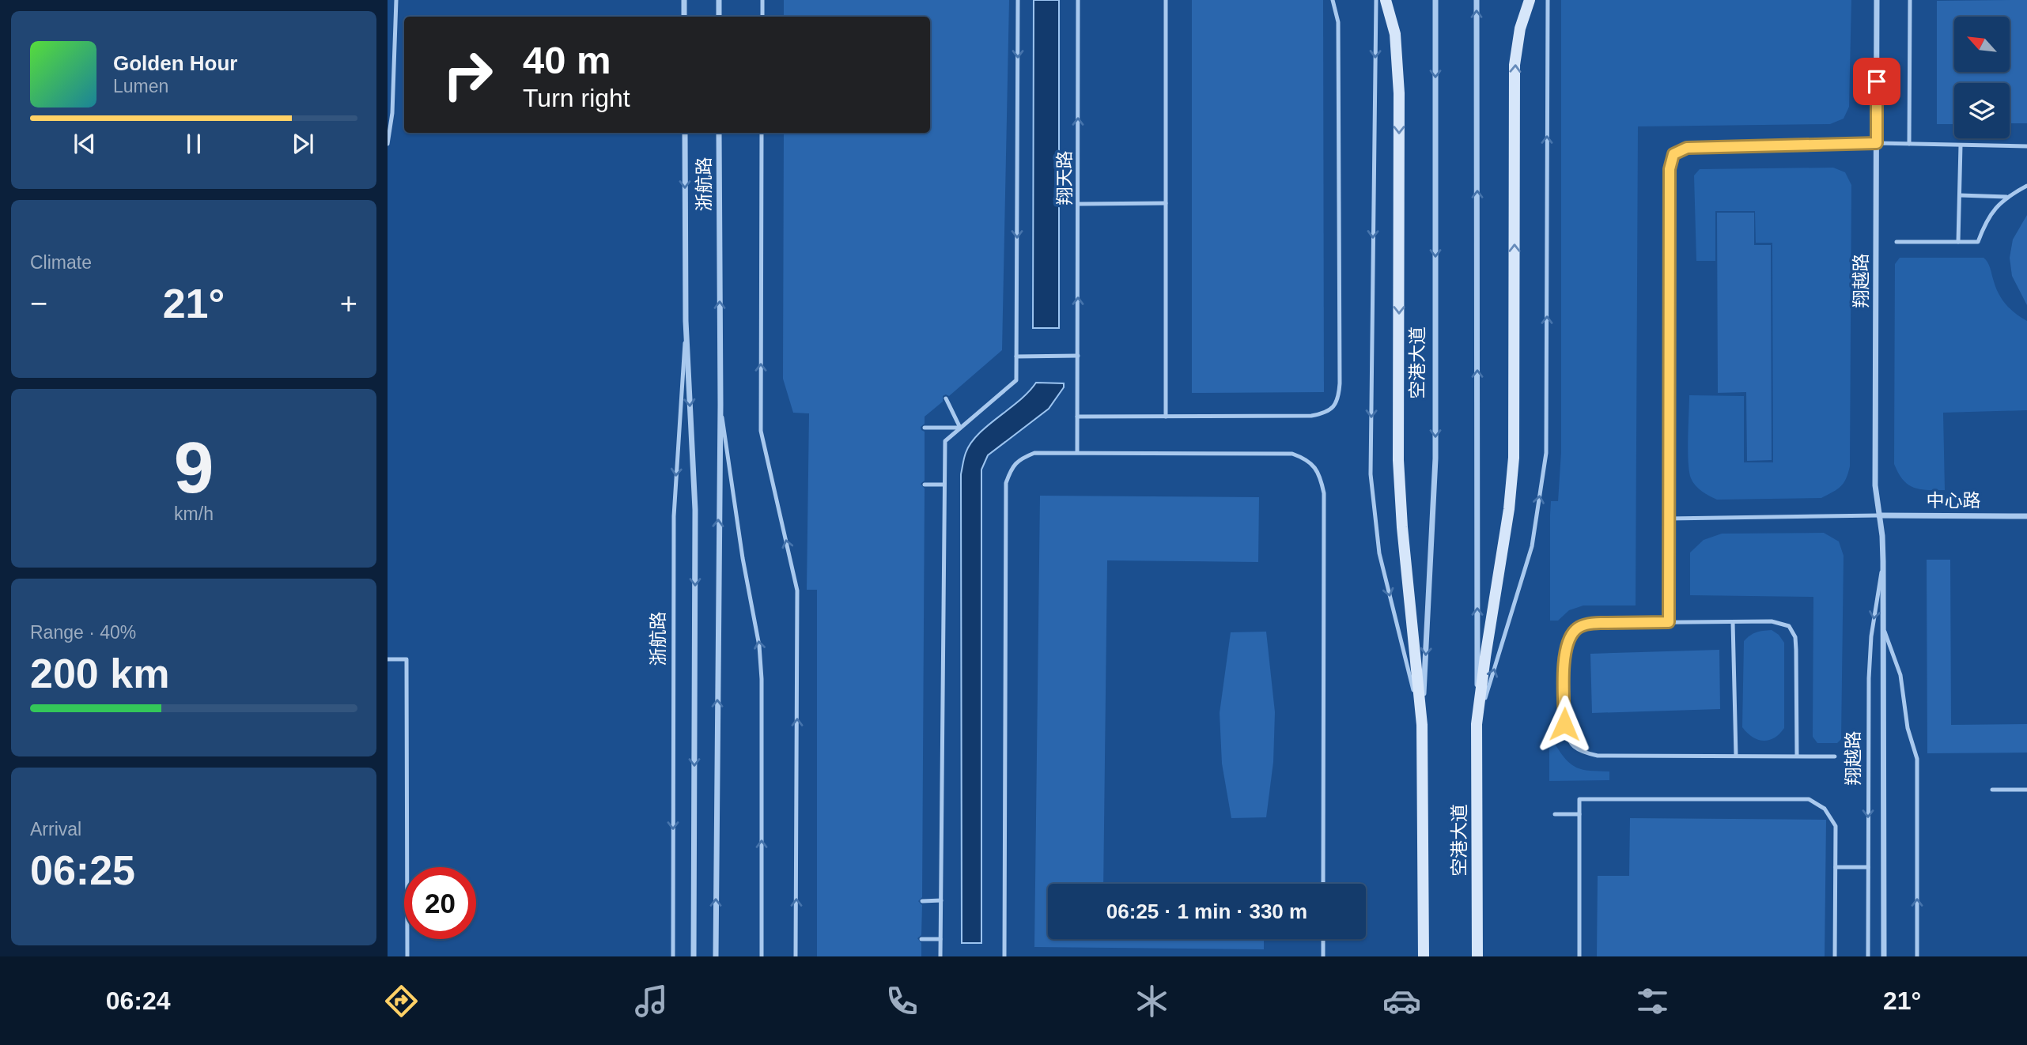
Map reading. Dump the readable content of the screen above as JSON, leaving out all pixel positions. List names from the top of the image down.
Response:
{
  "streets": {
    "main road": ["空港大道"],
    "street": ["浙航路", "翔越路", "中心路"],
    "lane": ["翔天路"]
  },
  "crossings": [
    ["翔越路", "中心路"]
  ],
  "one_way": ["翔天路"],
  "north": "top left",
  "page": {
    "turn": ["40 m", "Turn right"],
    "song": ["Golden Hour", "Lumen"],
    "tile": [
      "Climate",
      ["9", "km/h"],
      ["Range · 40%", "200 km"],
      ["Arrival", "06:25"]
    ],
    "heat": ["−", "21°", "+"],
    "limit": "20",
    "trip": "06:25 · 1 min · 330 m",
    "tabs": ["06:24", "21°"]
  }
}
